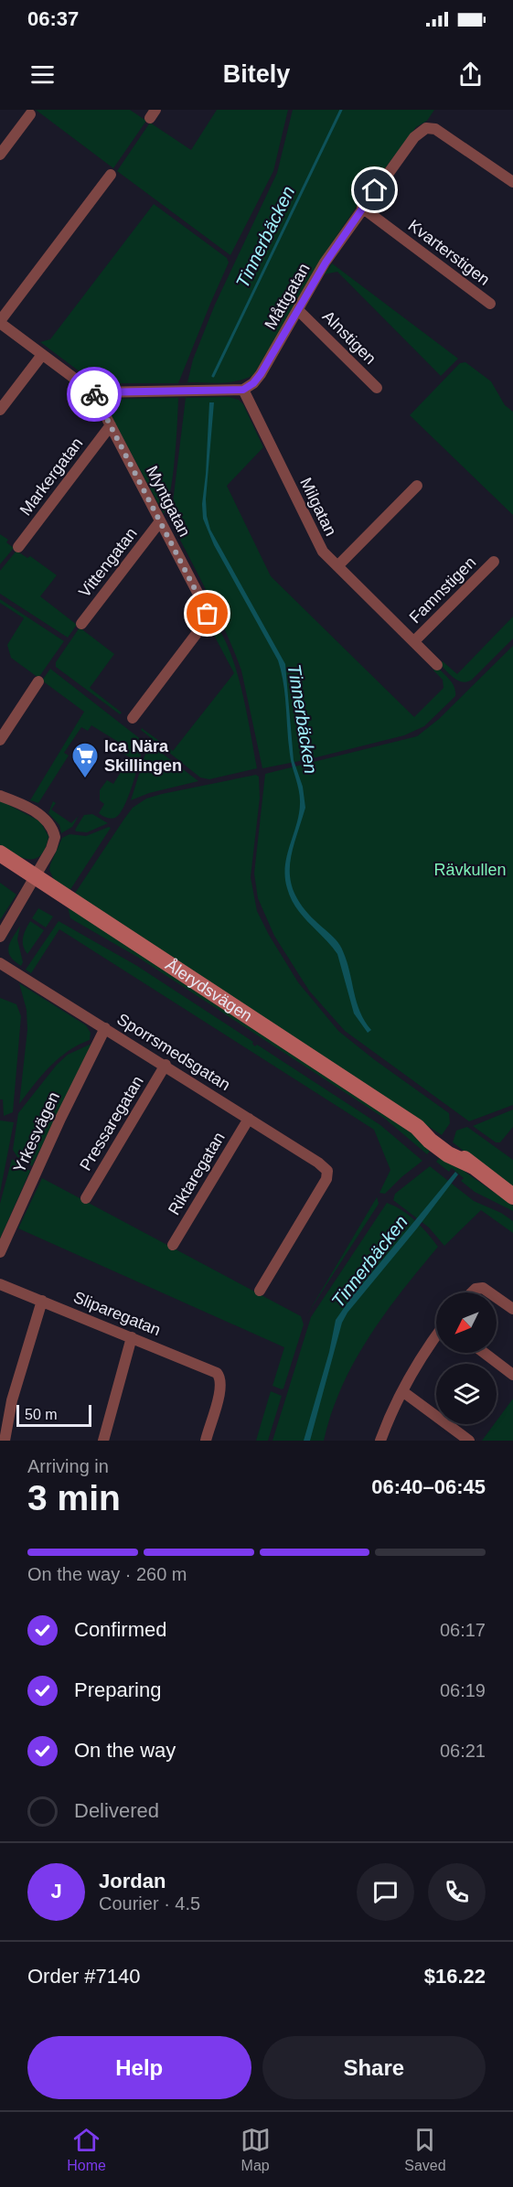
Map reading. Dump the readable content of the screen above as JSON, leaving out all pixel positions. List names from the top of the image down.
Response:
{
  "streets": {
    "main road": ["Ålerydsvägen"],
    "street": [
      "Kvarterstigen",
      "Måttgatan",
      "Alnstigen",
      "Markergatan",
      "Myntgatan",
      "Milgatan",
      "Vittengatan",
      "Famnstigen",
      "Sporrsmedsgatan",
      "Pressaregatan",
      "Yrkesvägen",
      "Riktaregatan",
      "Sliparegatan"
    ]
  },
  "crossings": [
    ["Kvarterstigen", "Måttgatan"],
    ["Måttgatan", "Alnstigen"],
    ["Måttgatan", "Milgatan"],
    ["Markergatan", "Myntgatan"],
    ["Myntgatan", "Vittengatan"],
    ["Milgatan", "Famnstigen"],
    ["Sporrsmedsgatan", "Pressaregatan"],
    ["Sporrsmedsgatan", "Yrkesvägen"],
    ["Sporrsmedsgatan", "Riktaregatan"]
  ],
  "water": ["Tinnerbäcken"],
  "parks": ["Rävkullen"],
  "places": {
    "supermarket": ["Ica Nära Skillingen"]
  },
  "scale_bar": "50 m",
  "north": "bottom left",
  "page": {
    "status": "06:37",
    "header": "Bitely",
    "scale": "50 m",
    "heading": ["3 min", "Arriving in", "06:40–06:45"],
    "panel": [
      "Jordan",
      "Courier · 4.5",
      "Order #7140",
      "$16.22"
    ],
    "bar": "On the way · 260 m",
    "list": [
      ["Confirmed", "06:17"],
      ["Preparing", "06:19"],
      ["On the way", "06:21"],
      "Delivered"
    ],
    "round": "J",
    "buttons": ["Help", "Share"],
    "tabs": ["Home", "Map", "Saved"]
  }
}
